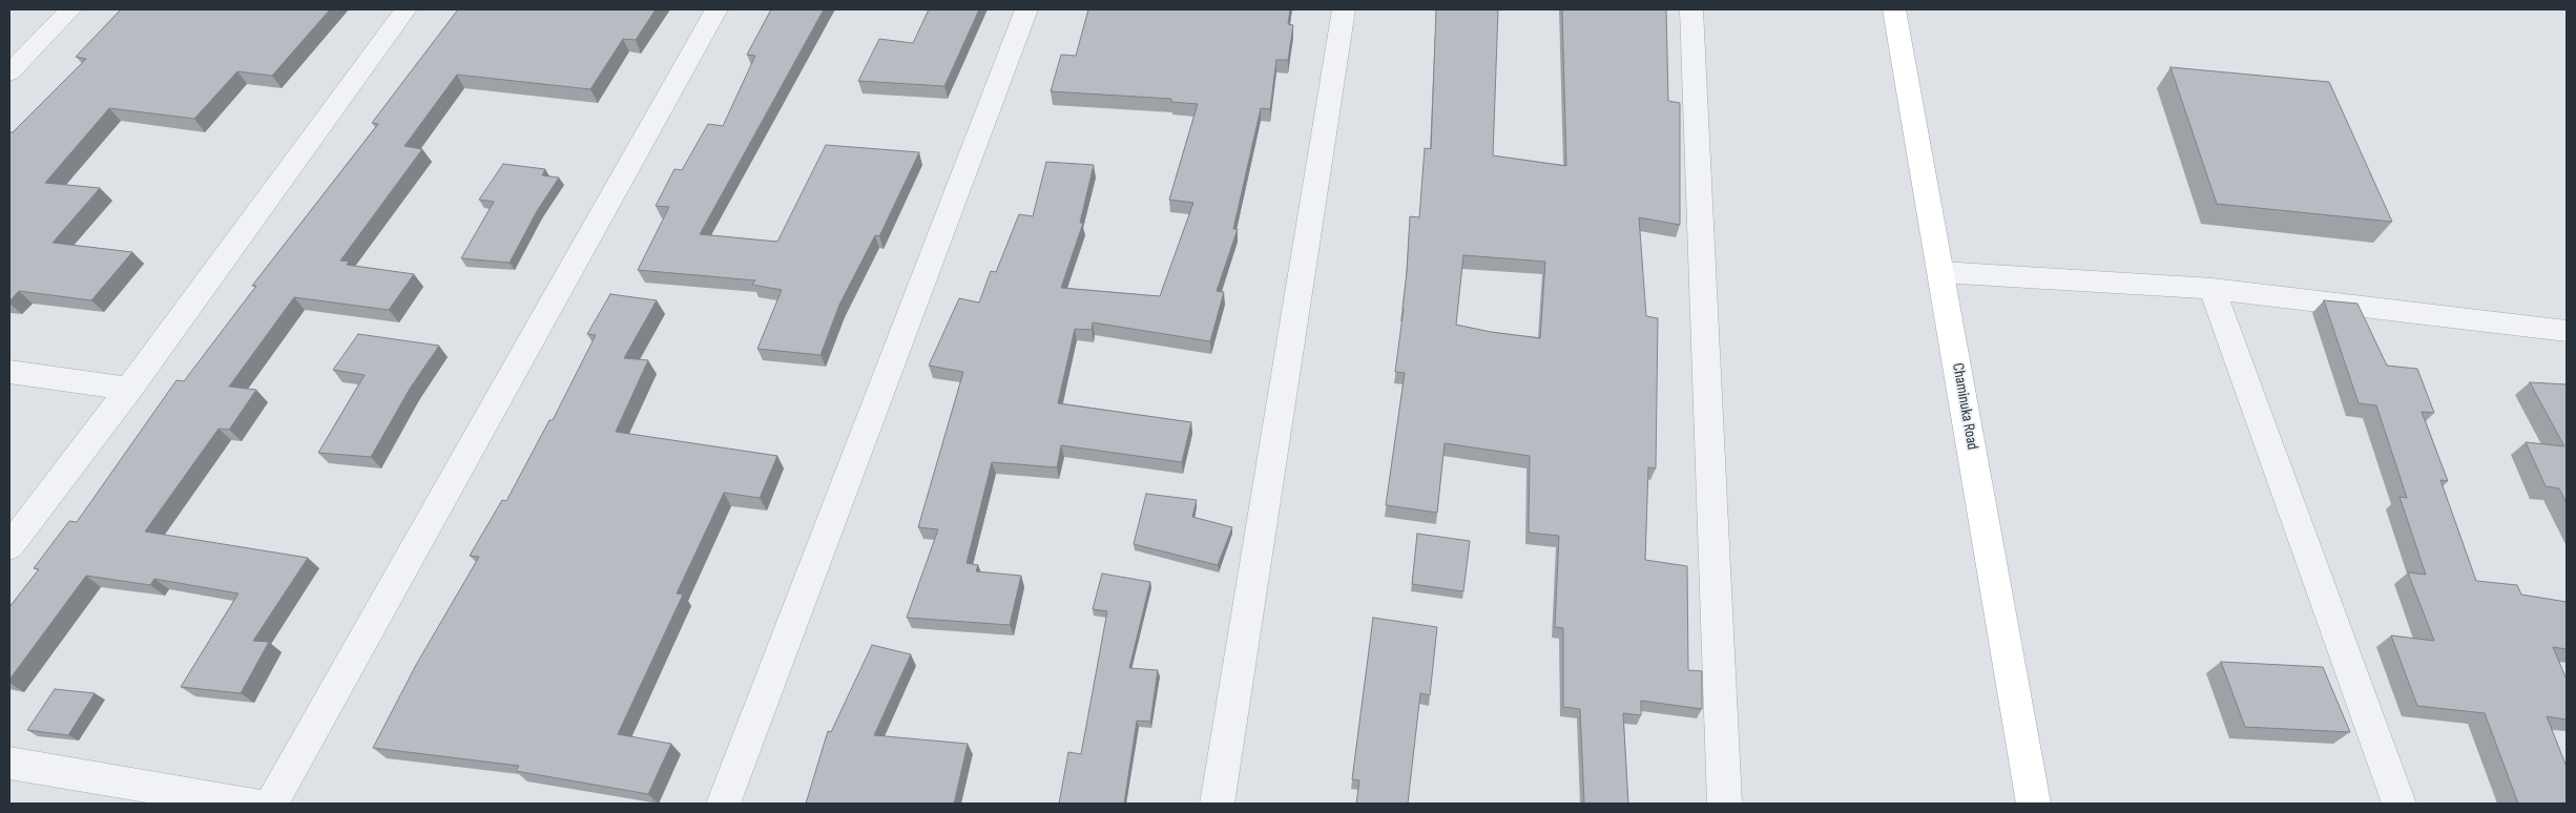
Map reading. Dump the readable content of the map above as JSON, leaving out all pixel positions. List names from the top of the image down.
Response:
{
  "streets": {
    "main road": ["Chaminuka Road"]
  }
}
